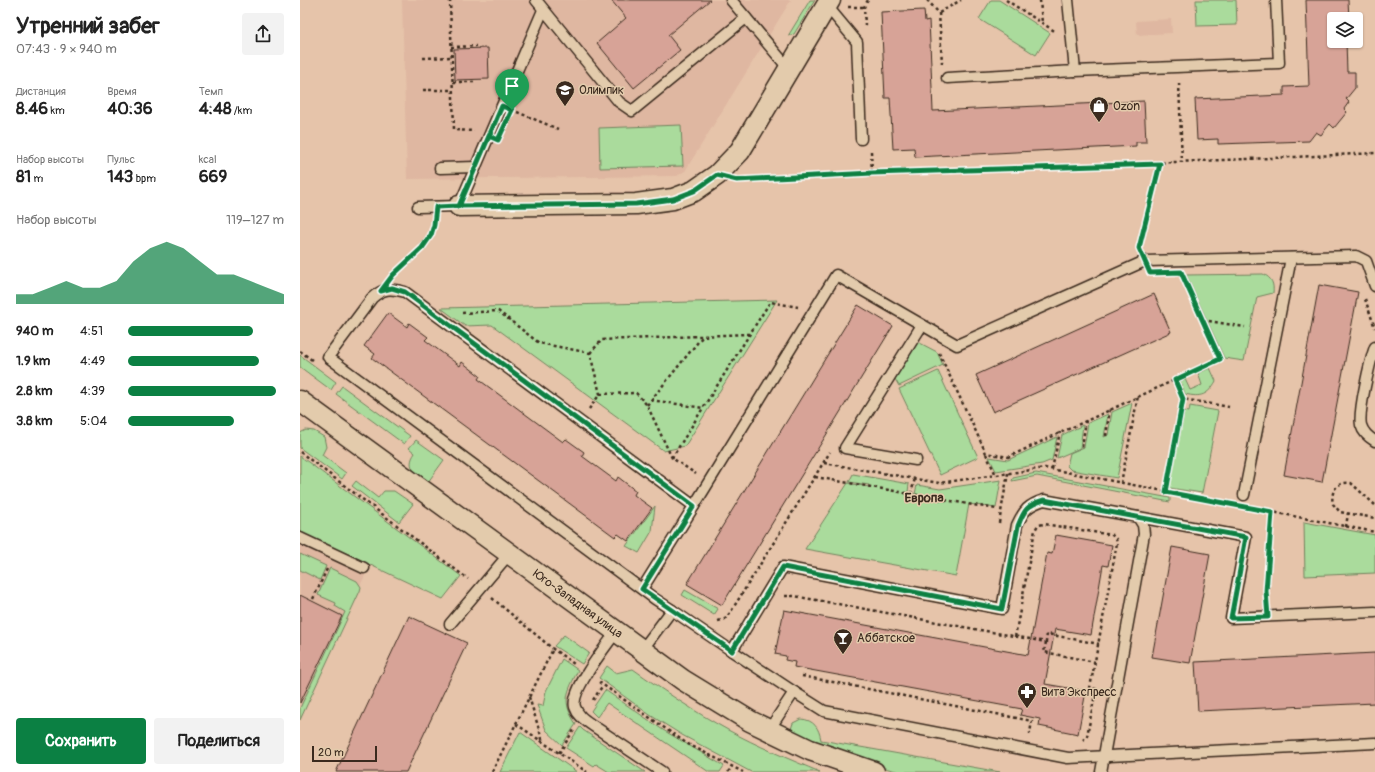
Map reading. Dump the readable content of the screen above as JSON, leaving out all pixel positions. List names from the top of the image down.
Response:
{
  "streets": {
    "street": ["Юго-Западная улица"]
  },
  "districts": ["Европа"],
  "places": {
    "school or university": ["Олимпик"],
    "shop": ["Ozon"],
    "bar": ["Аббатское"],
    "pharmacy": ["Вита Экспресс"]
  },
  "scale_bar": "20 m",
  "page": {
    "heading": ["Утренний забег", "07:43 · 9 × 940 m"],
    "stats": [
      ["Дистанция", "8.46 km"],
      ["Время", "40:36"],
      ["Темп", "4:48 /km"],
      ["Набор высоты", "81 m"],
      ["Пульс", "143 bpm"],
      ["kcal", "669"]
    ],
    "chart": ["Набор высоты", "119–127 m"],
    "list": [
      {
        "name": "940 m",
        "note": "4:51"
      },
      {
        "name": "1.9 km",
        "note": "4:49"
      },
      {
        "name": "2.8 km",
        "note": "4:39"
      },
      {
        "name": "3.8 km",
        "note": "5:04"
      }
    ],
    "buttons": ["Сохранить", "Поделиться"],
    "scale": "20 m"
  }
}
